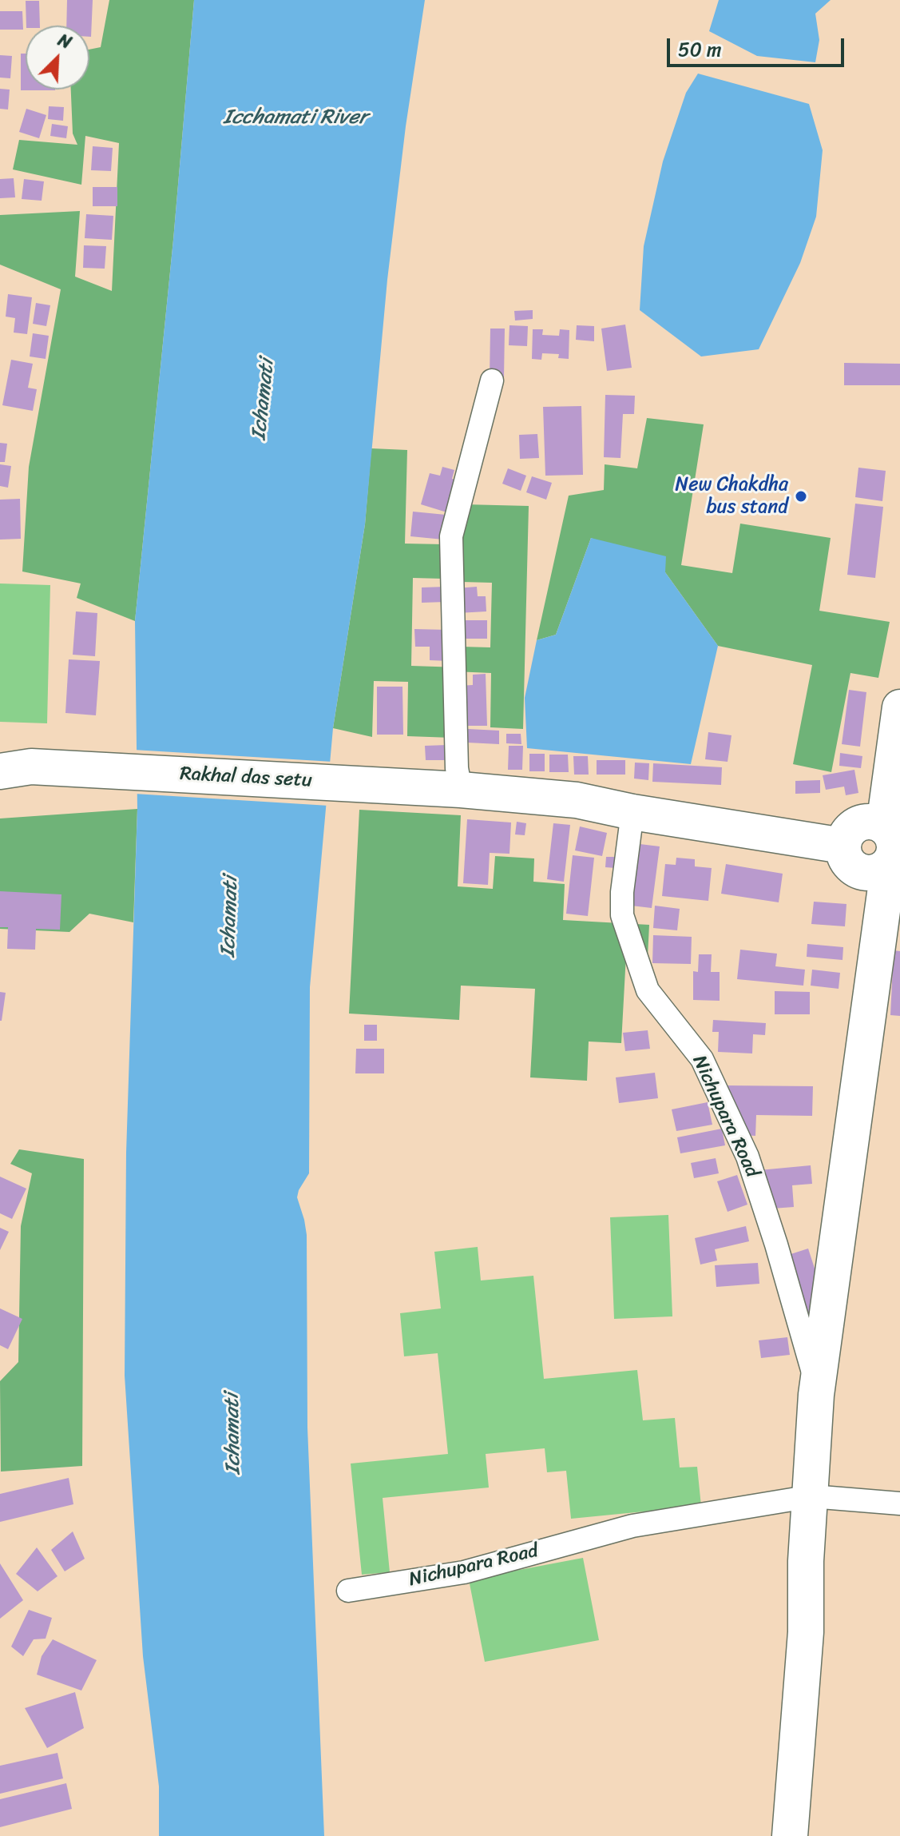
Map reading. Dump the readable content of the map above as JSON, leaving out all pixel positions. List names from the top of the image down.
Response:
{
  "streets": {
    "highway": ["Rakhal das setu"],
    "street": ["Nichupara Road"]
  },
  "crossings": [
    ["Rakhal das setu", "Nichupara Road"]
  ],
  "water": ["Icchamati River", "Ichamati"],
  "places": ["New Chakdha bus stand"],
  "scale_bar": "50 m",
  "north": "top right"
}
